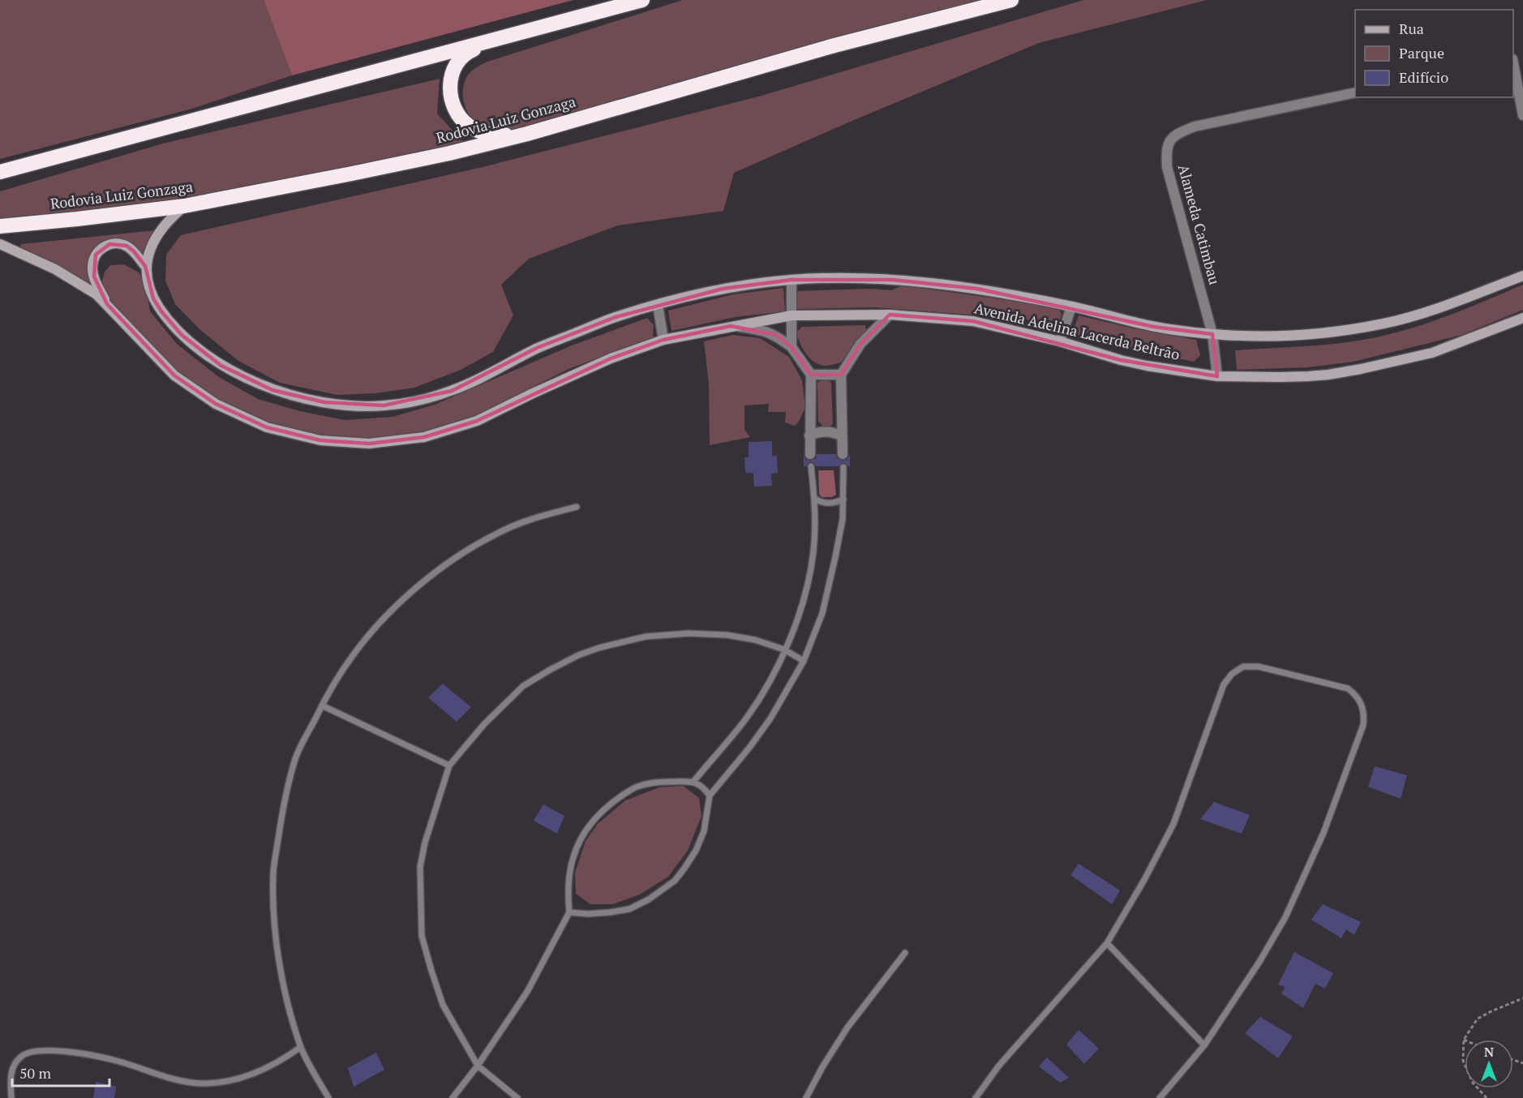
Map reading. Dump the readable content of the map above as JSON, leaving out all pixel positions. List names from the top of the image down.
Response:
{
  "streets": {
    "highway": ["Rodovia Luiz Gonzaga"],
    "main road": ["Avenida Adelina Lacerda Beltrão"],
    "street": ["Alameda Catimbau"]
  },
  "crossings": [
    ["Alameda Catimbau", "Avenida Adelina Lacerda Beltrão"]
  ],
  "legend": ["Rua", "Parque", "Edifício"],
  "scale_bar": "50 m",
  "north": "top"
}
